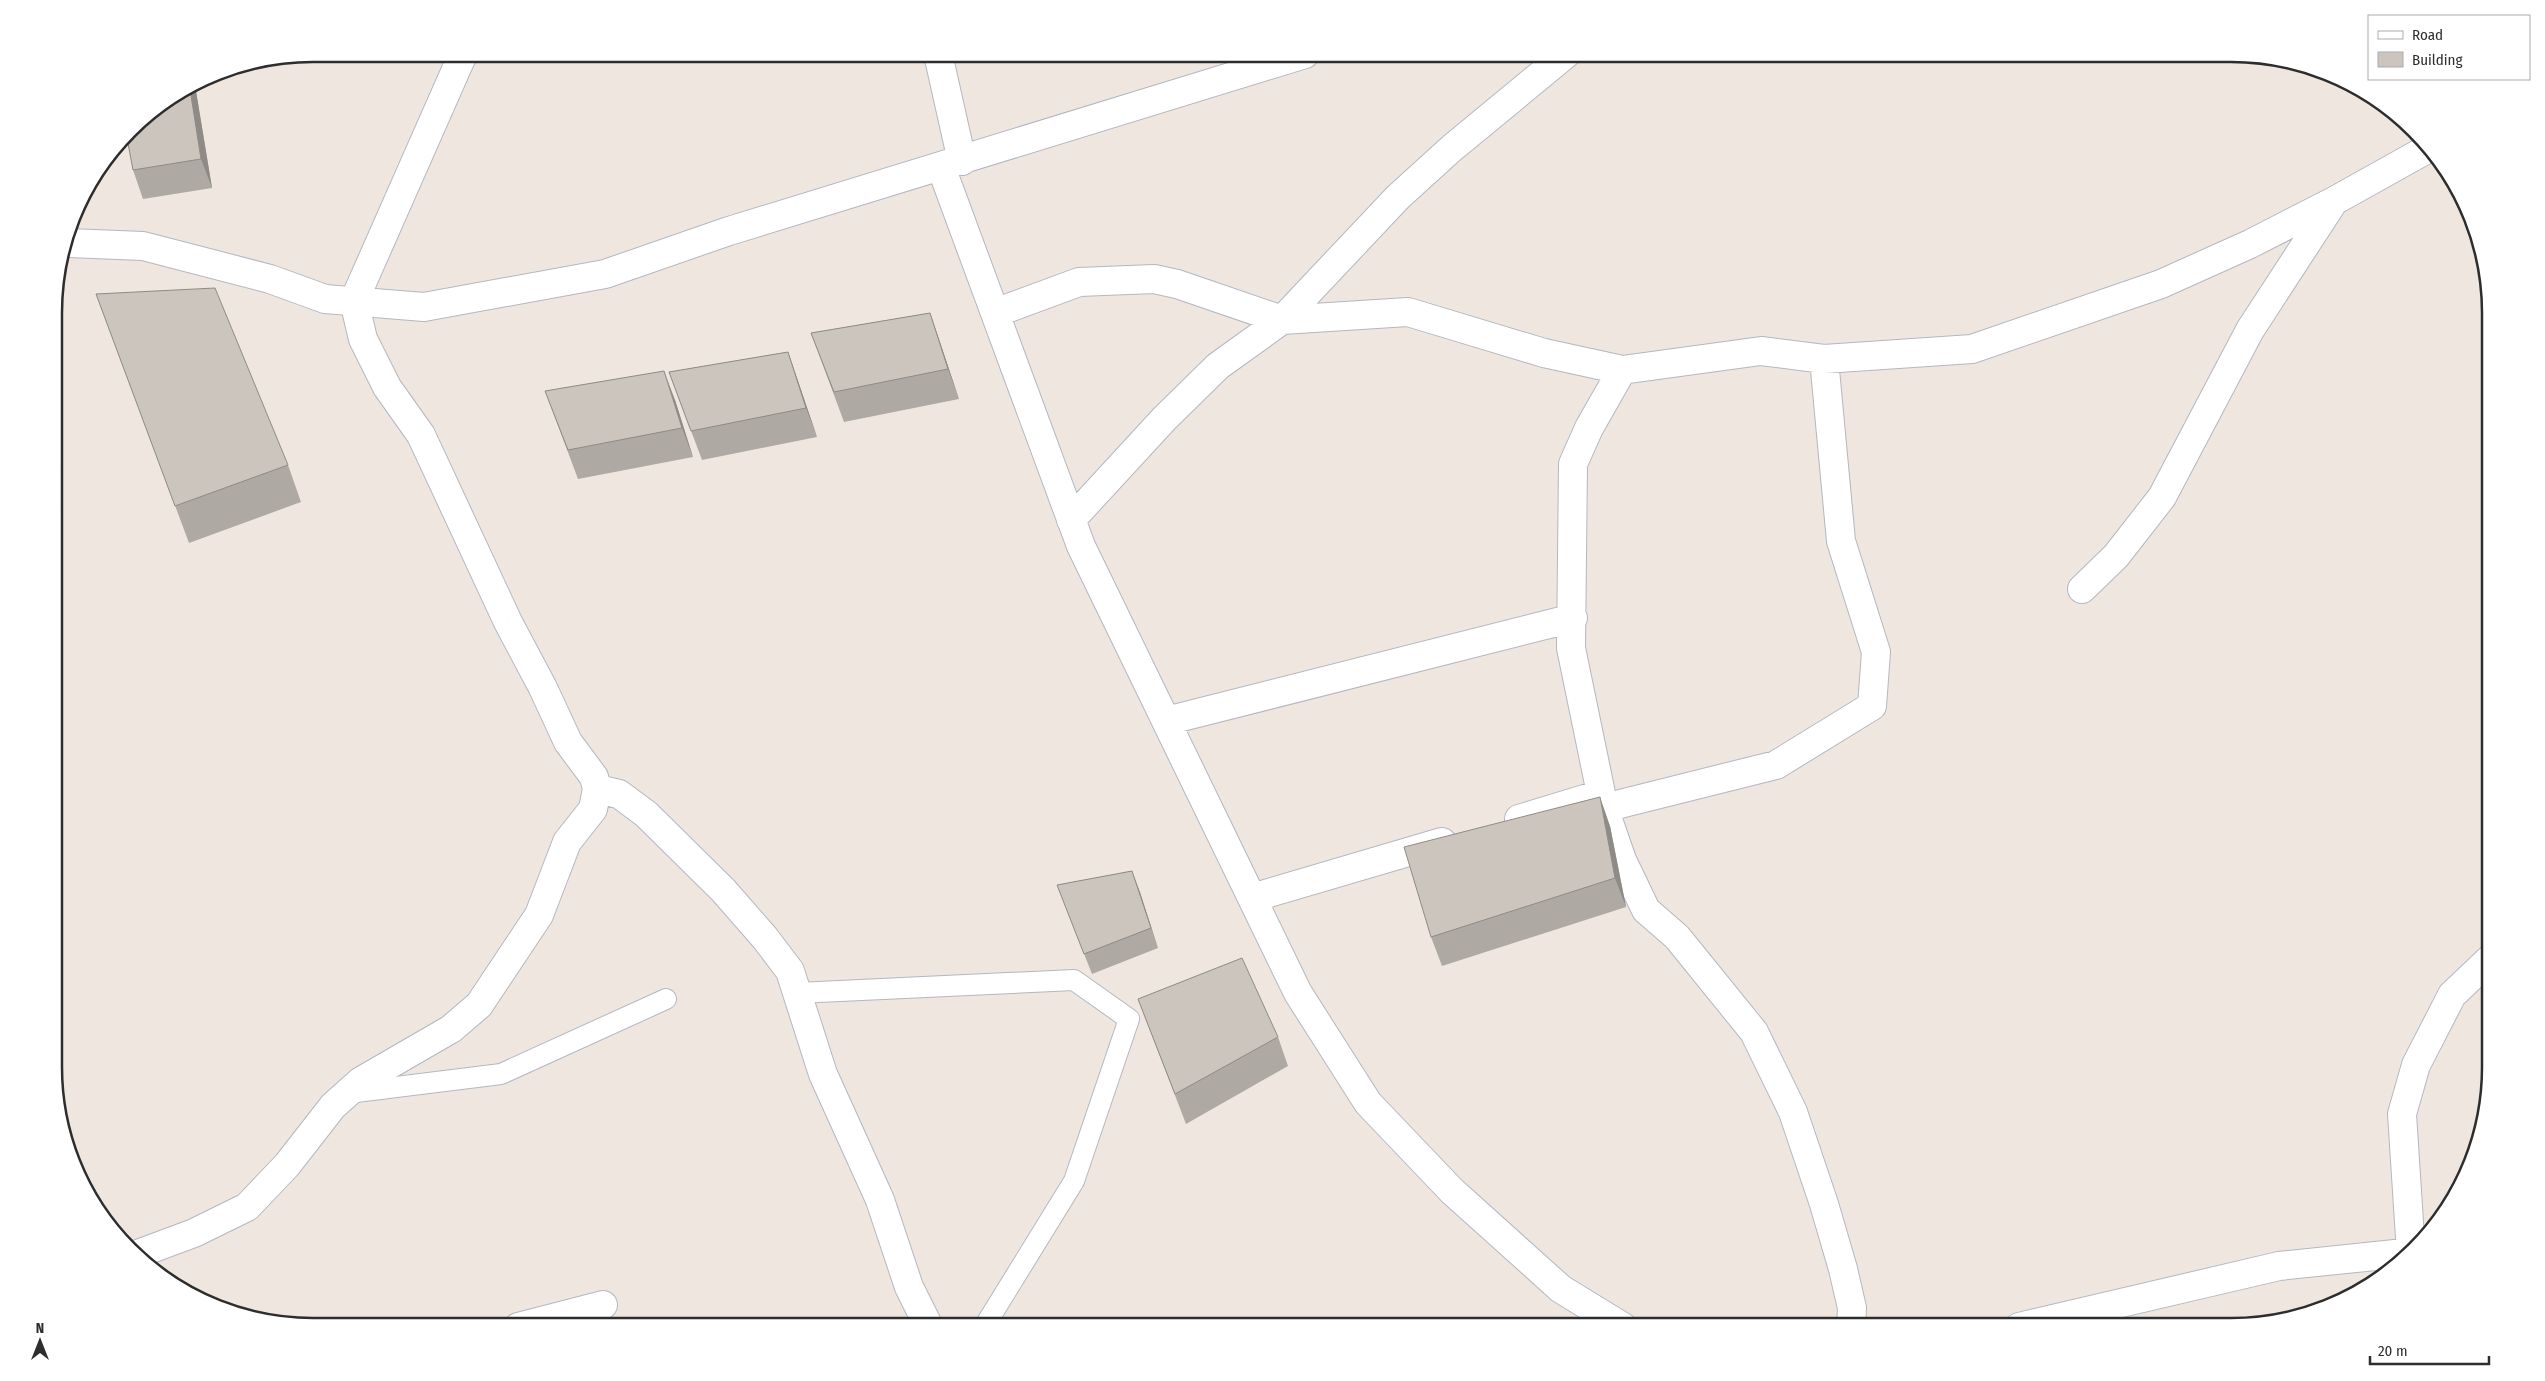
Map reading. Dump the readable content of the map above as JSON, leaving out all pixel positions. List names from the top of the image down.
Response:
{
  "legend": ["Road", "Building"],
  "scale_bar": "20 m",
  "north": "top"
}
